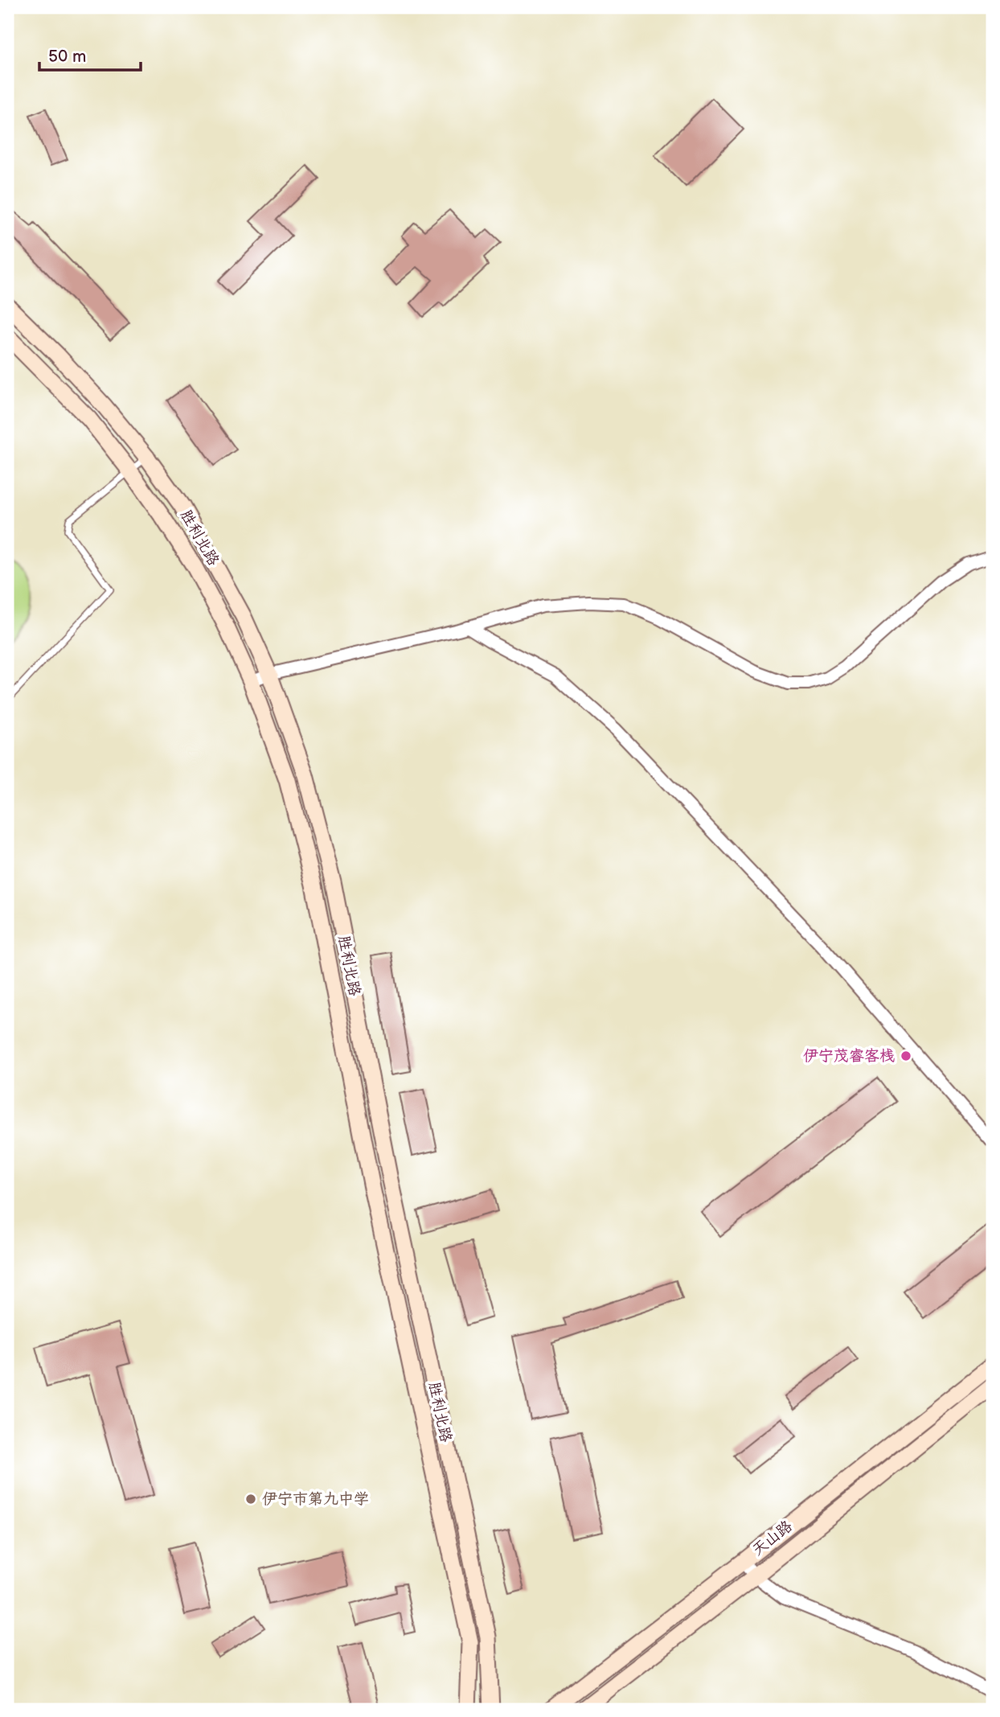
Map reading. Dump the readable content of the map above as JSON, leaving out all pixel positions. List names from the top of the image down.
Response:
{
  "streets": {
    "main road": ["胜利北路", "天山路"]
  },
  "places": ["伊宁茂睿客栈", "伊宁市第九中学"],
  "scale_bar": "50 m"
}
